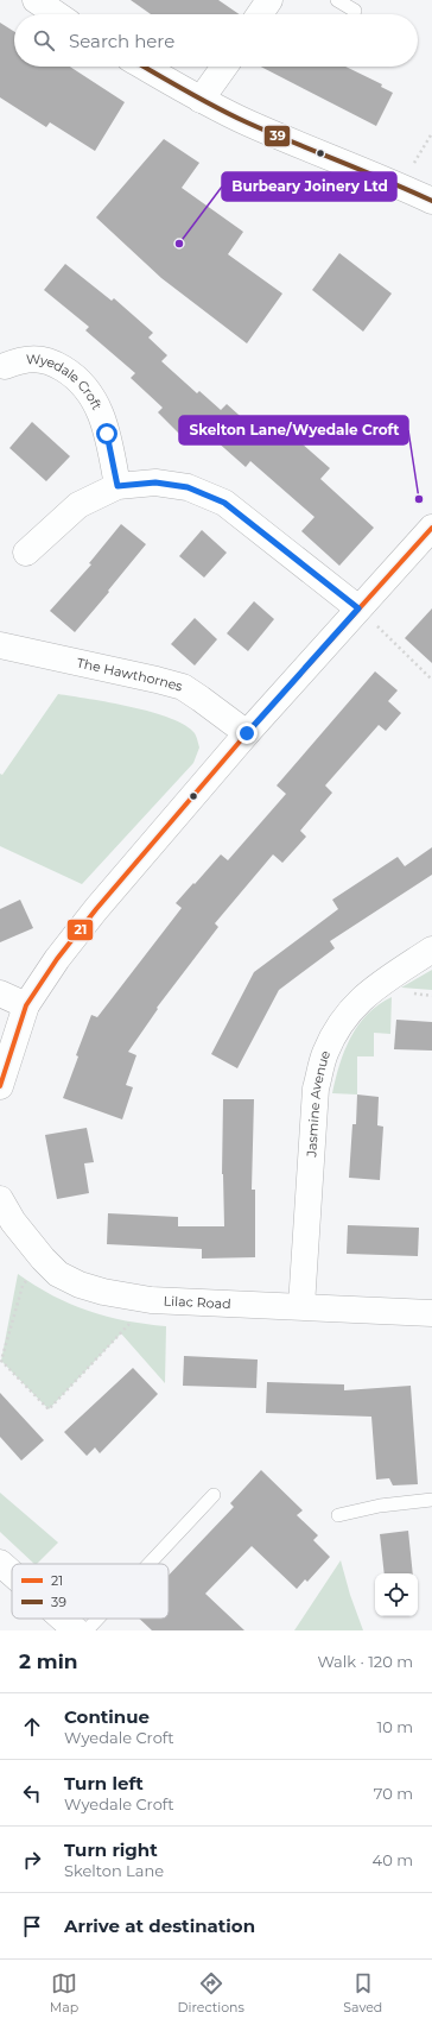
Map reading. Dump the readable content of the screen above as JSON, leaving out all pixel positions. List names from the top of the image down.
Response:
{
  "streets": {
    "street": [
      "Wyedale Croft",
      "The Hawthornes",
      "Jasmine Avenue",
      "Lilac Road"
    ]
  },
  "crossings": [
    ["Jasmine Avenue", "Lilac Road"]
  ],
  "places": ["Burbeary Joinery Ltd", "Skelton Lane/Wyedale Croft"],
  "lines": ["transit line 39", "transit line 21"],
  "legend": ["21", "39"],
  "page": {
    "search": "Search here",
    "heading": ["2 min", "Walk · 120 m"],
    "list": [
      ["Continue", "Wyedale Croft", "10 m"],
      ["Turn left", "Wyedale Croft", "70 m"],
      ["Turn right", "Skelton Lane", "40 m"],
      "Arrive at destination"
    ],
    "nav": ["Map", "Directions", "Saved"]
  }
}
